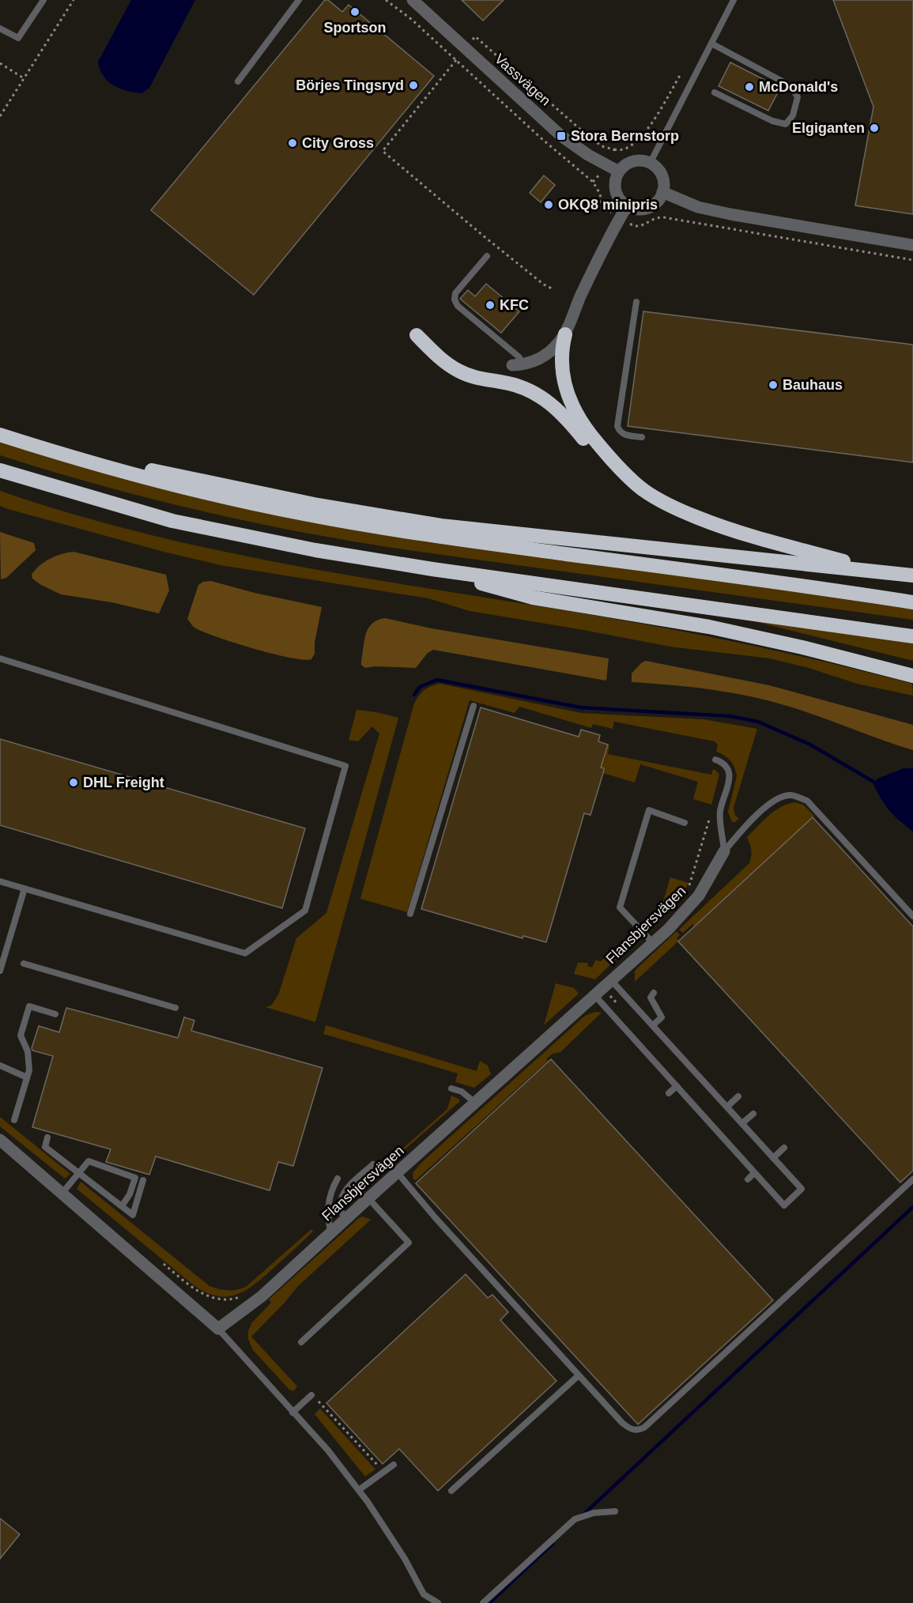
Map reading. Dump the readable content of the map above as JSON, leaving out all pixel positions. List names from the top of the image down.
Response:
{
  "streets": {
    "street": ["Vassvägen", "Flansbjersvägen"]
  },
  "places": {
    "other": [
      "Sportson",
      "Börjes Tingsryd",
      "McDonald's",
      "Elgiganten",
      "City Gross",
      "OKQ8 minipris",
      "KFC",
      "Bauhaus",
      "DHL Freight"
    ],
    "transit": ["Stora Bernstorp"]
  }
}
